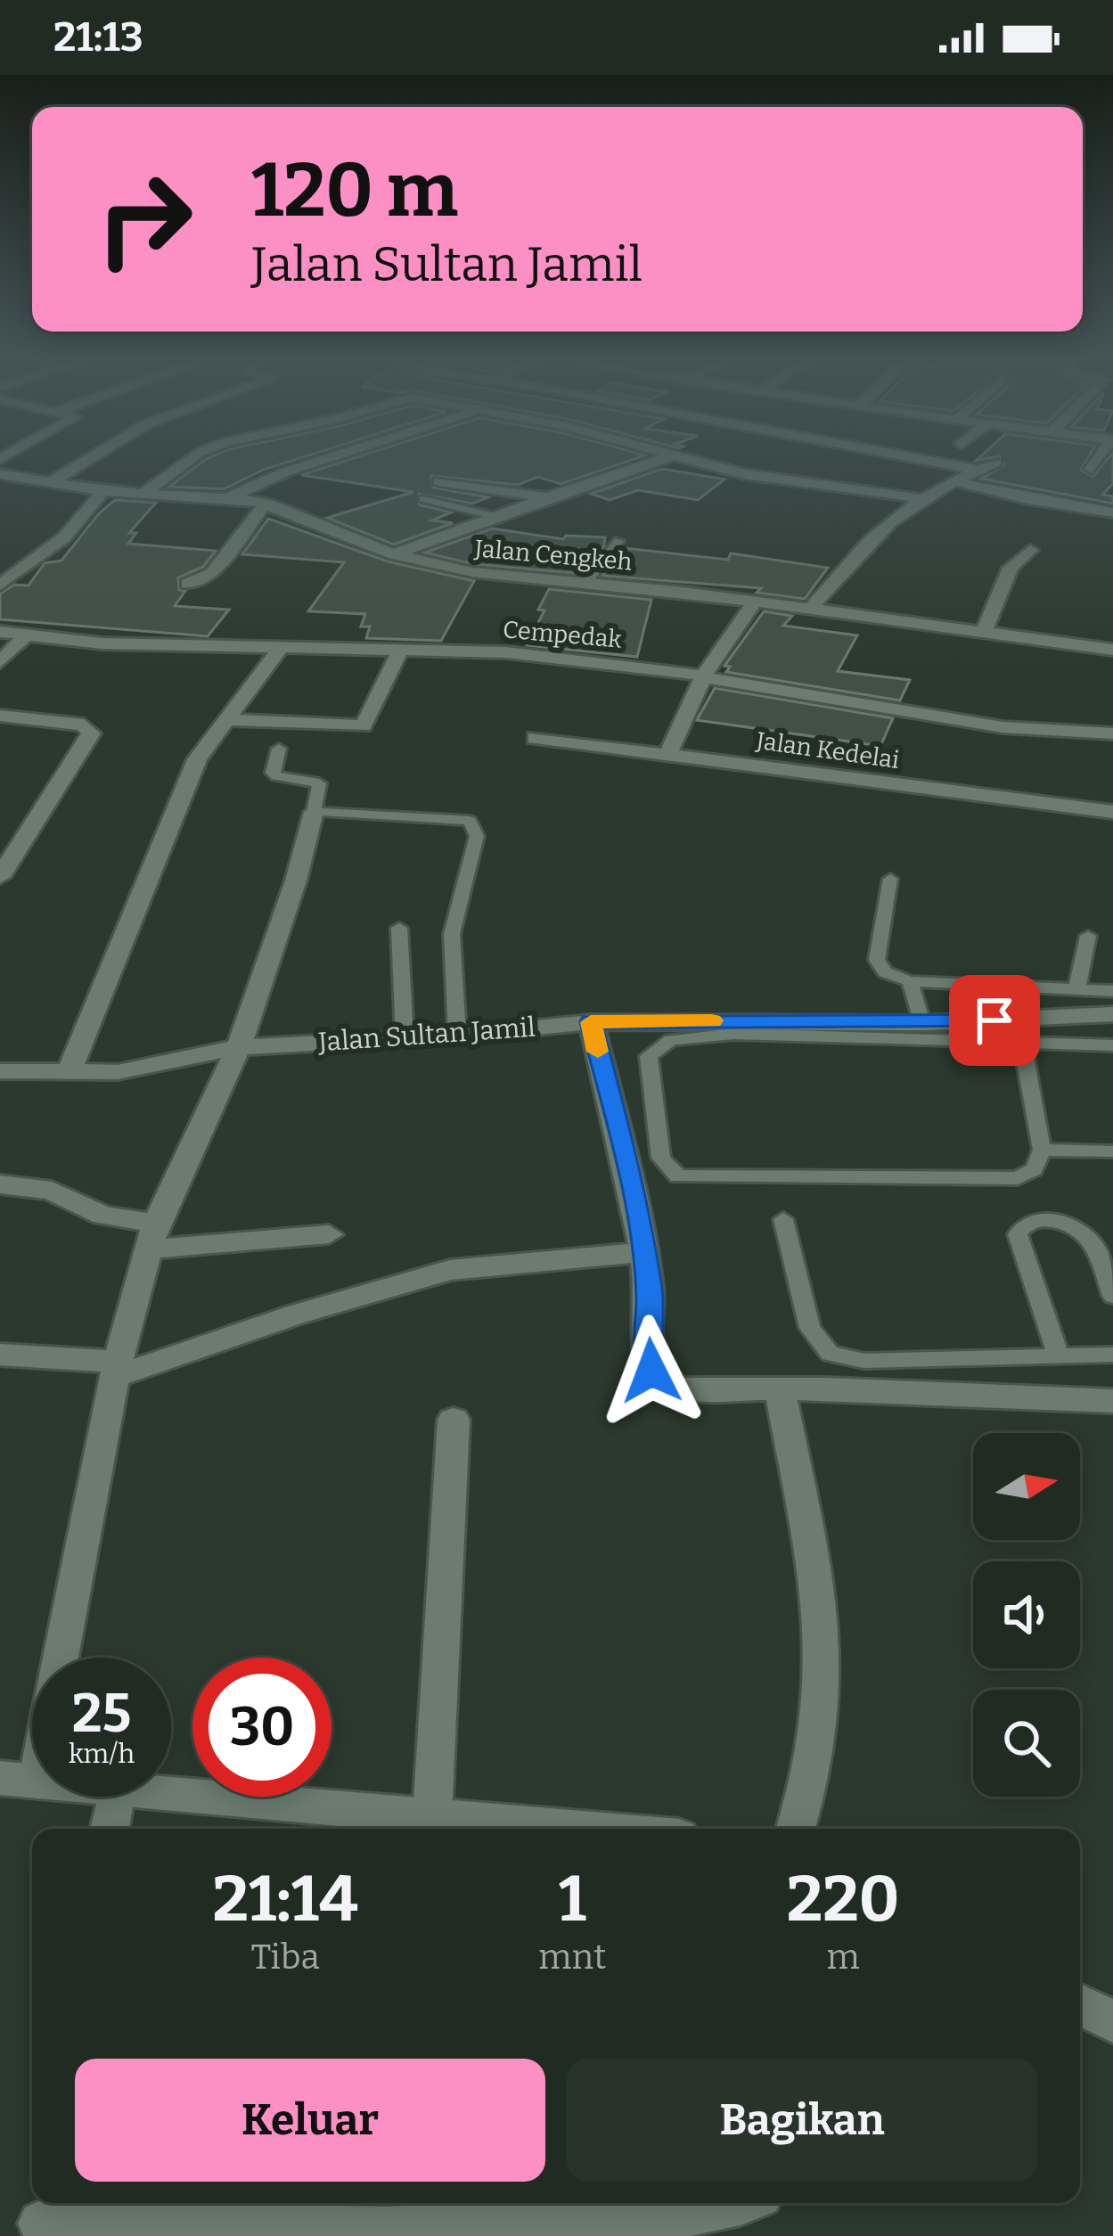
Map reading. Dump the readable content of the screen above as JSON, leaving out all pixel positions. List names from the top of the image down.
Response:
{
  "streets": {
    "street": [
      "Jalan Cengkeh",
      "Cempedak",
      "Jalan Kedelai",
      "Jalan Sultan Jamil"
    ]
  },
  "north": "right",
  "page": {
    "status": "21:13",
    "turn": ["120 m", "Jalan Sultan Jamil"],
    "speed": "25 km/h",
    "limit": "30",
    "eta": [
      "21:14",
      "Tiba",
      "1",
      "mnt",
      "220",
      "m"
    ],
    "buttons": ["Keluar", "Bagikan"]
  }
}
